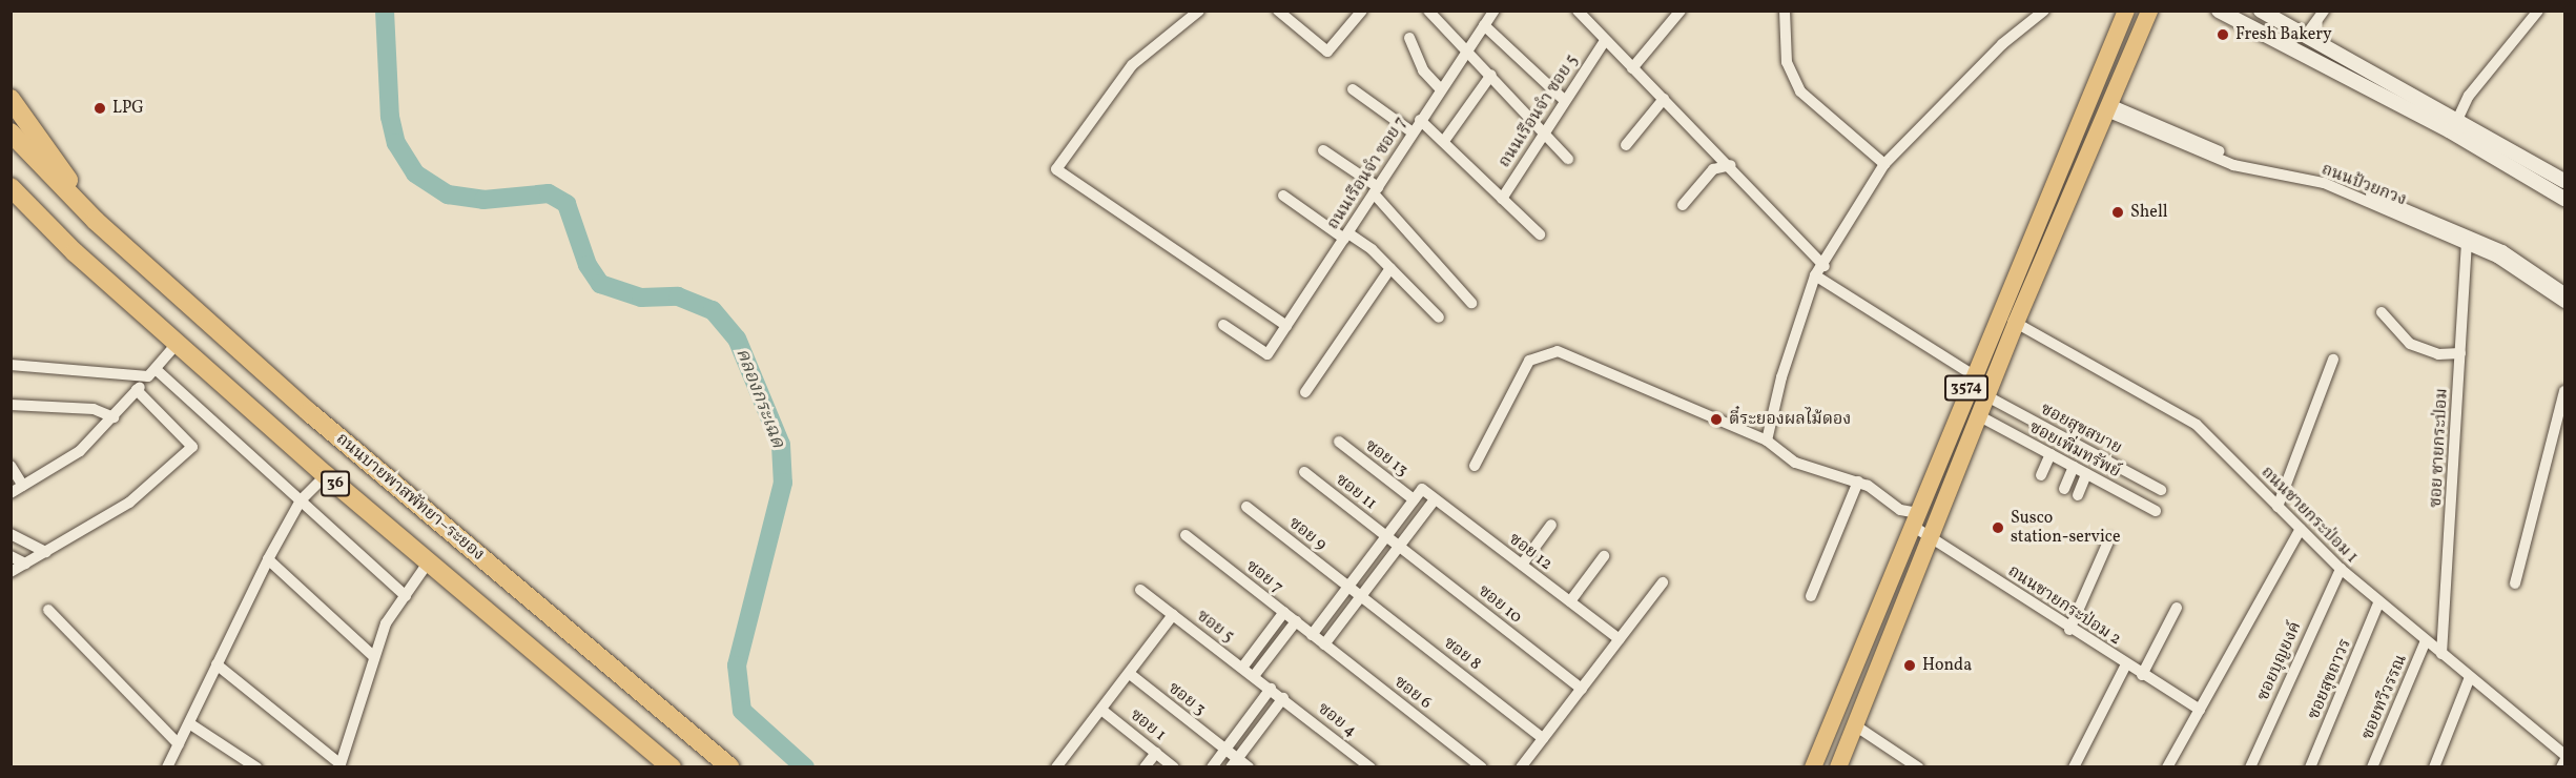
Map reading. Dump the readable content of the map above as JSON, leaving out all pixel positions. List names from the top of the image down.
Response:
{
  "streets": {
    "highway": ["36", "ถนนบายพาสพัทยา–ระยอง"],
    "main road": ["3574"],
    "street": [
      "ถนนเรือนจำ ซอย 5",
      "ถนนเรือนจำ ซอย 7",
      "ถนนป้วยกวง",
      "ซอยสุขสบาย",
      "ซอย ชายกระป่อม",
      "ซอยเพิ่มทรัพย์",
      "ซอย 13",
      "ซอย 11",
      "ถนนชายกระป่อม 1",
      "ซอย 9",
      "ซอย 12",
      "ซอย 7",
      "ซอย 10",
      "ถนนชายกระป่อม 2",
      "ซอย 5",
      "ซอย 8",
      "ซอยบุญยงค์",
      "ซอยสุขถาวร",
      "ซอย 6",
      "ซอยทวีวรรณ",
      "ซอย 3",
      "ซอย 4",
      "ซอย 1"
    ]
  },
  "crossings": [
    ["ถนนป้วยกวง", "3574"],
    ["ถนนป้วยกวง", "ซอย ชายกระป่อม"],
    ["3574", "ซอยสุขสบาย"],
    ["3574", "ซอยเพิ่มทรัพย์"],
    ["3574", "ถนนชายกระป่อม 1"],
    ["3574", "ถนนชายกระป่อม 2"],
    ["ซอย ชายกระป่อม", "ถนนชายกระป่อม 1"],
    ["ซอย 13", "ซอย 12"],
    ["ซอย 11", "ซอย 10"],
    ["ถนนชายกระป่อม 1", "ซอยบุญยงค์"],
    ["ถนนชายกระป่อม 1", "ซอยสุขถาวร"],
    ["ถนนชายกระป่อม 1", "ซอยทวีวรรณ"],
    ["ซอย 9", "ซอย 8"],
    ["ซอย 7", "ซอย 6"],
    ["ซอย 5", "ซอย 4"]
  ],
  "water": ["คลองกระเฉด"],
  "places": [
    "Fresh Bakery",
    "LPG",
    "Shell",
    "ตี๋ระยองผลไม้ดอง",
    "Susco station-service",
    "Honda"
  ]
}
